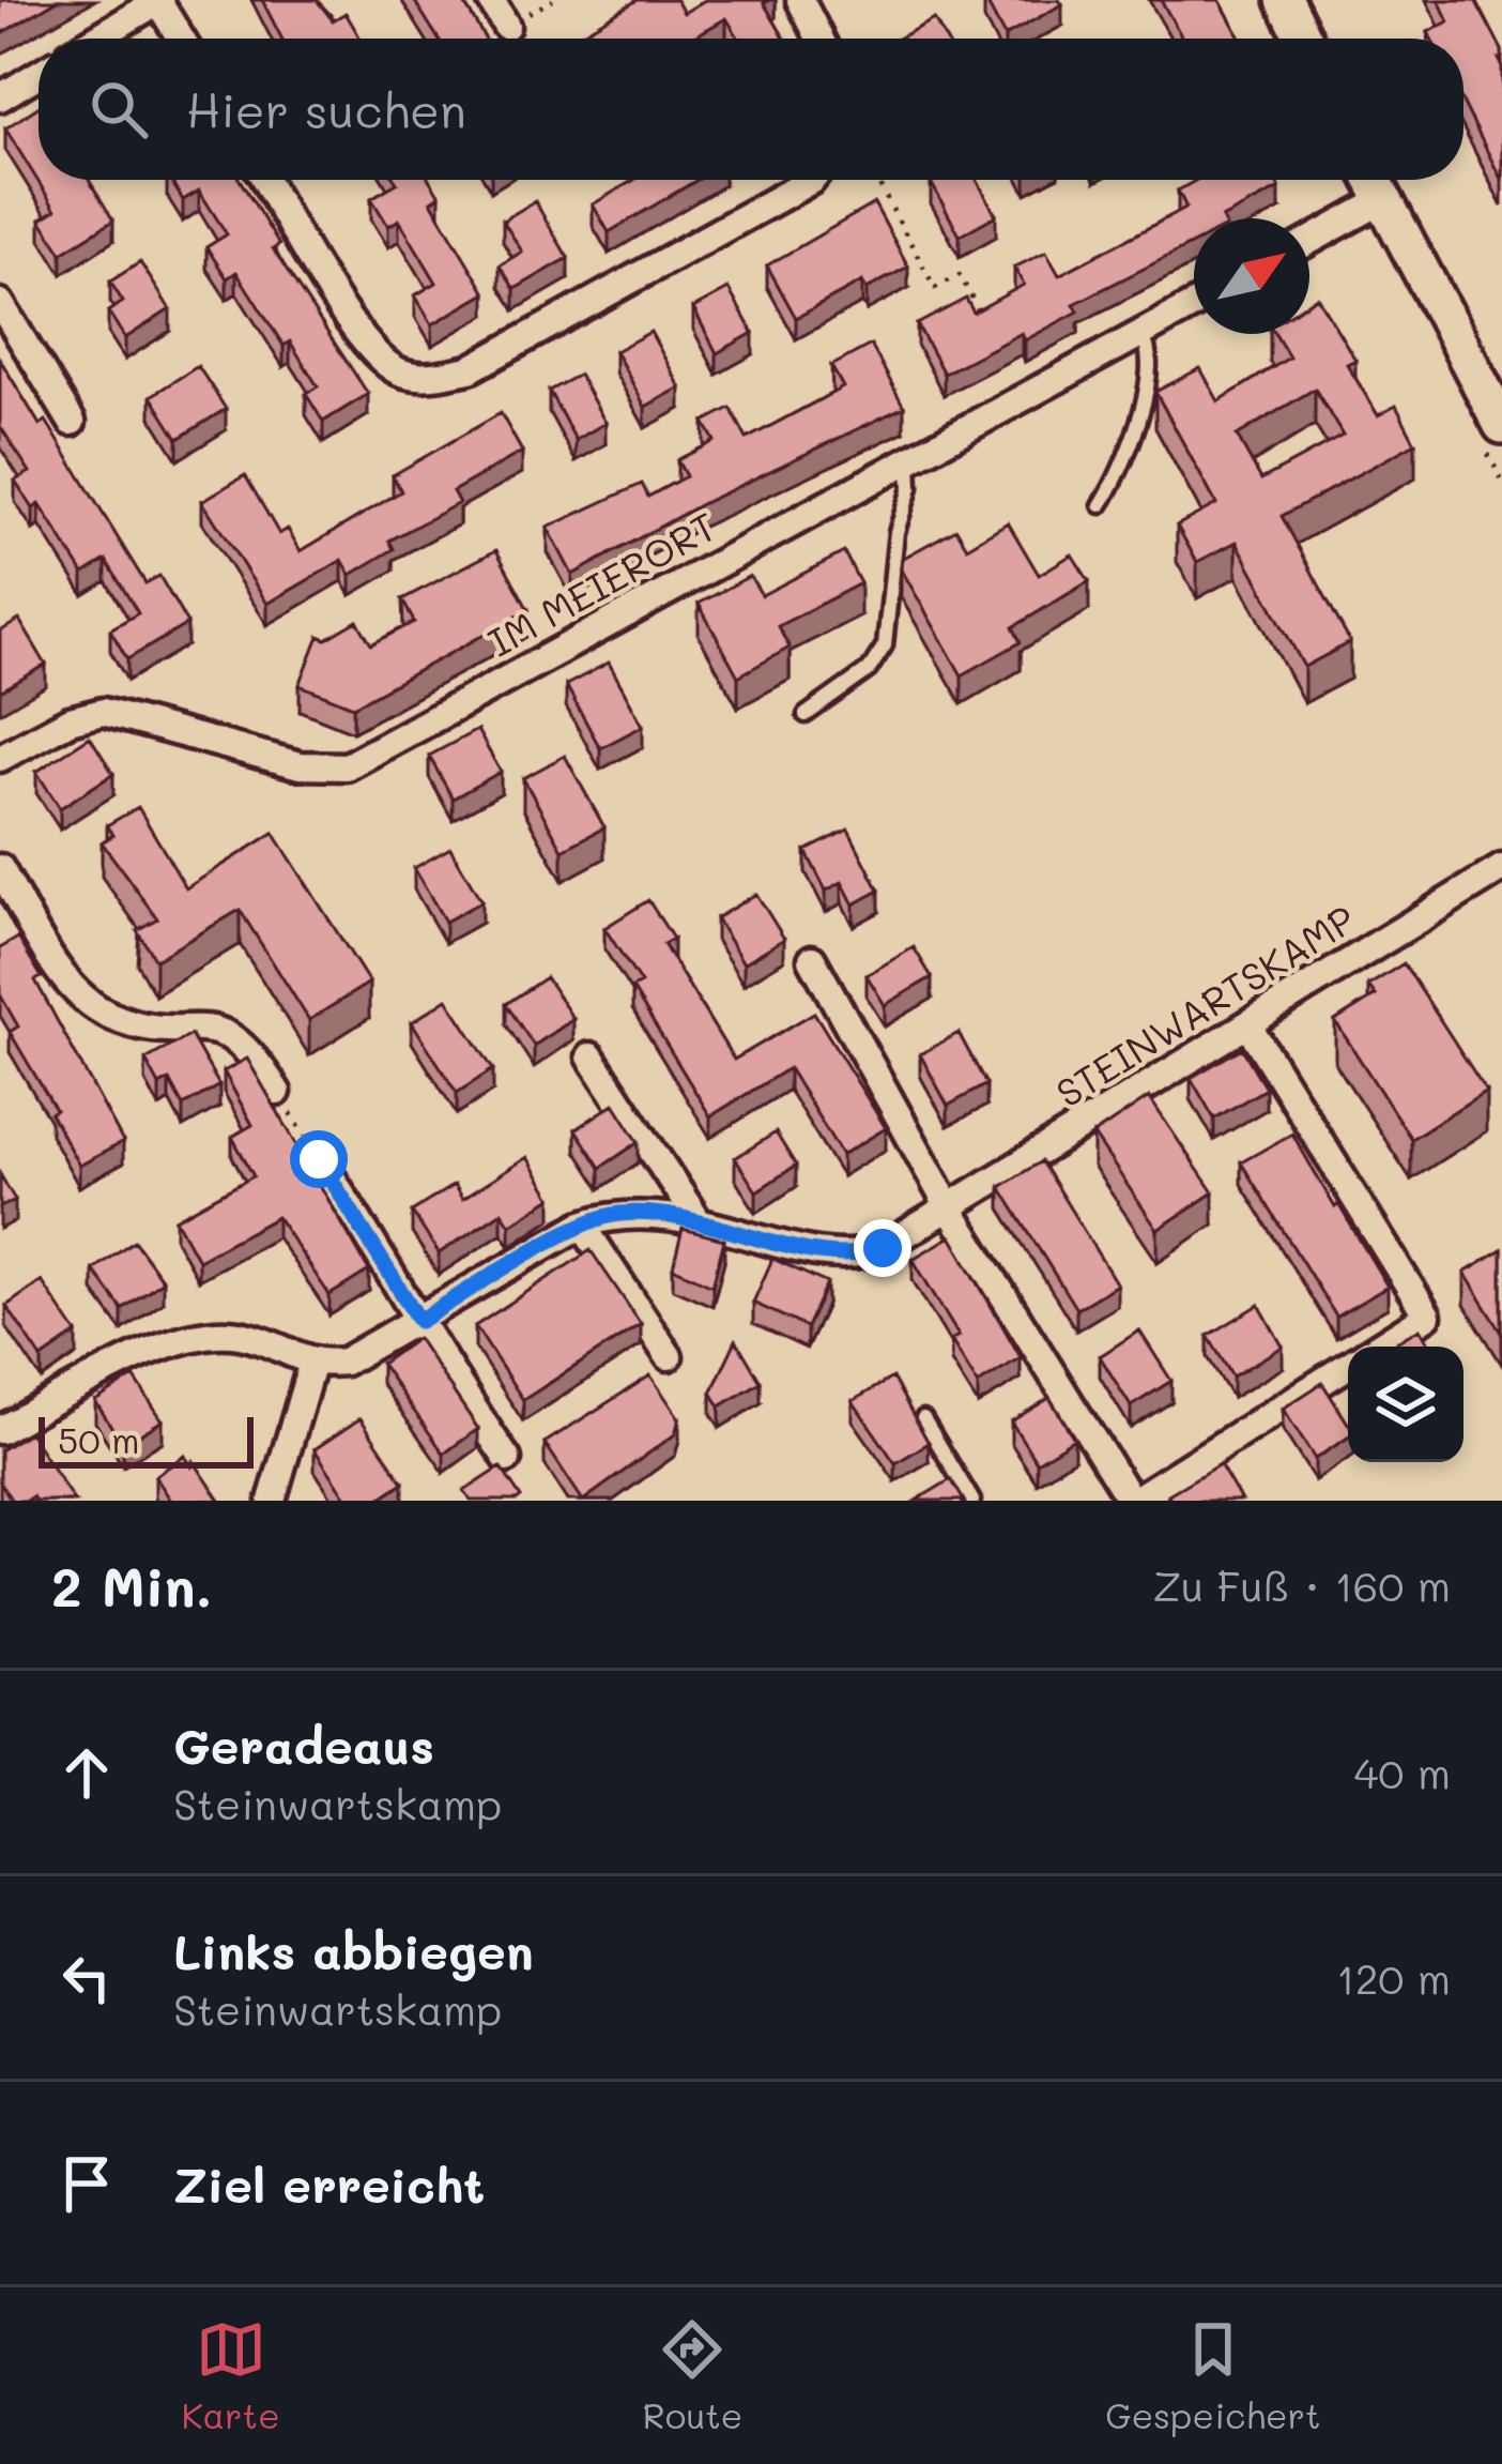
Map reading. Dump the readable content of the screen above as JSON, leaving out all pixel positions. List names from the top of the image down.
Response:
{
  "streets": {
    "street": ["IM MEIERORT", "STEINWARTSKAMP"]
  },
  "scale_bar": "50 m",
  "north": "top right",
  "page": {
    "search": "Hier suchen",
    "scale": "50 m",
    "heading": ["2 Min.", "Zu Fuß · 160 m"],
    "list": [
      ["Geradeaus", "Steinwartskamp", "40 m"],
      ["Links abbiegen", "Steinwartskamp", "120 m"],
      "Ziel erreicht"
    ],
    "nav": ["Karte", "Route", "Gespeichert"]
  }
}
